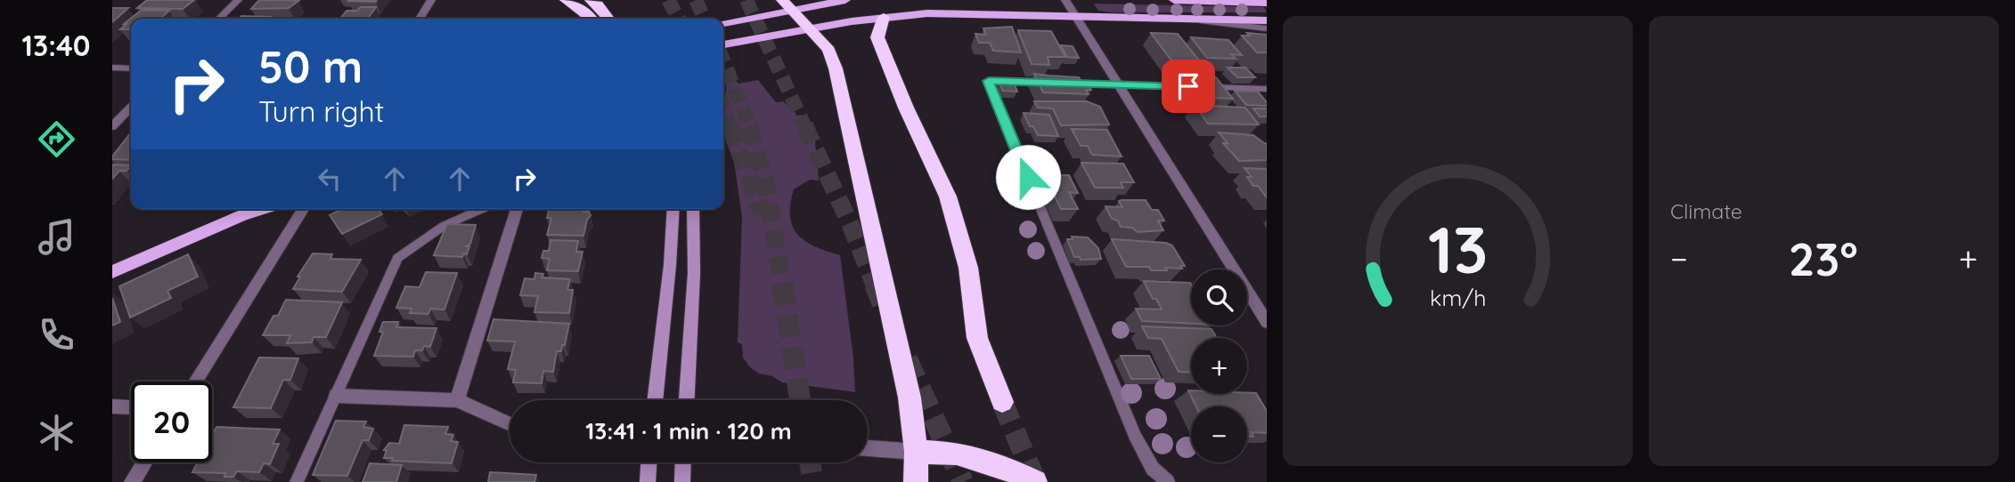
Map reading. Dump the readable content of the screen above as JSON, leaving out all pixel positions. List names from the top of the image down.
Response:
{
  "page": {
    "tabs": "13:40",
    "tile": "Climate",
    "turn": ["50 m", "Turn right"],
    "heat": ["−", "23°", "+"],
    "map_buttons": ["+", "−"],
    "limit": "20",
    "trip": "13:41 · 1 min · 120 m",
    "gauge": ["13", "km/h"]
  }
}
